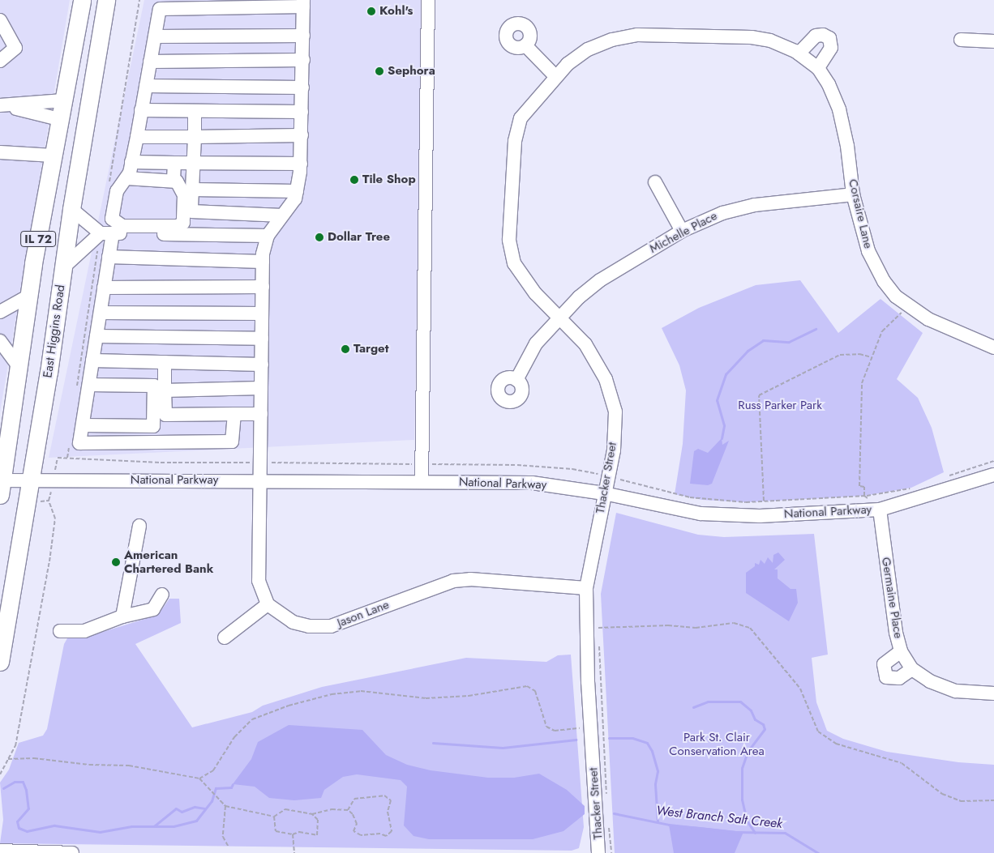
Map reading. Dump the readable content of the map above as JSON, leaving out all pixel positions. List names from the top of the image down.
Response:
{
  "streets": {
    "main road": ["IL 72", "East Higgins Road"],
    "street": [
      "Corsaire Lane",
      "Michelle Place",
      "Thacker Street",
      "National Parkway",
      "Germaine Place",
      "Jason Lane"
    ]
  },
  "crossings": [
    ["Corsaire Lane", "Michelle Place"],
    ["Corsaire Lane", "Thacker Street"],
    ["Michelle Place", "Thacker Street"],
    ["IL 72", "National Parkway"],
    ["East Higgins Road", "National Parkway"],
    ["Thacker Street", "National Parkway"],
    ["Thacker Street", "Jason Lane"],
    ["National Parkway", "Germaine Place"]
  ],
  "water": ["West Branch Salt Creek"],
  "parks": ["Russ Parker Park", "Park St. Clair Conservation Area"],
  "places": [
    "Kohl's",
    "Sephora",
    "Tile Shop",
    "Dollar Tree",
    "Target",
    "American Chartered Bank"
  ]
}
